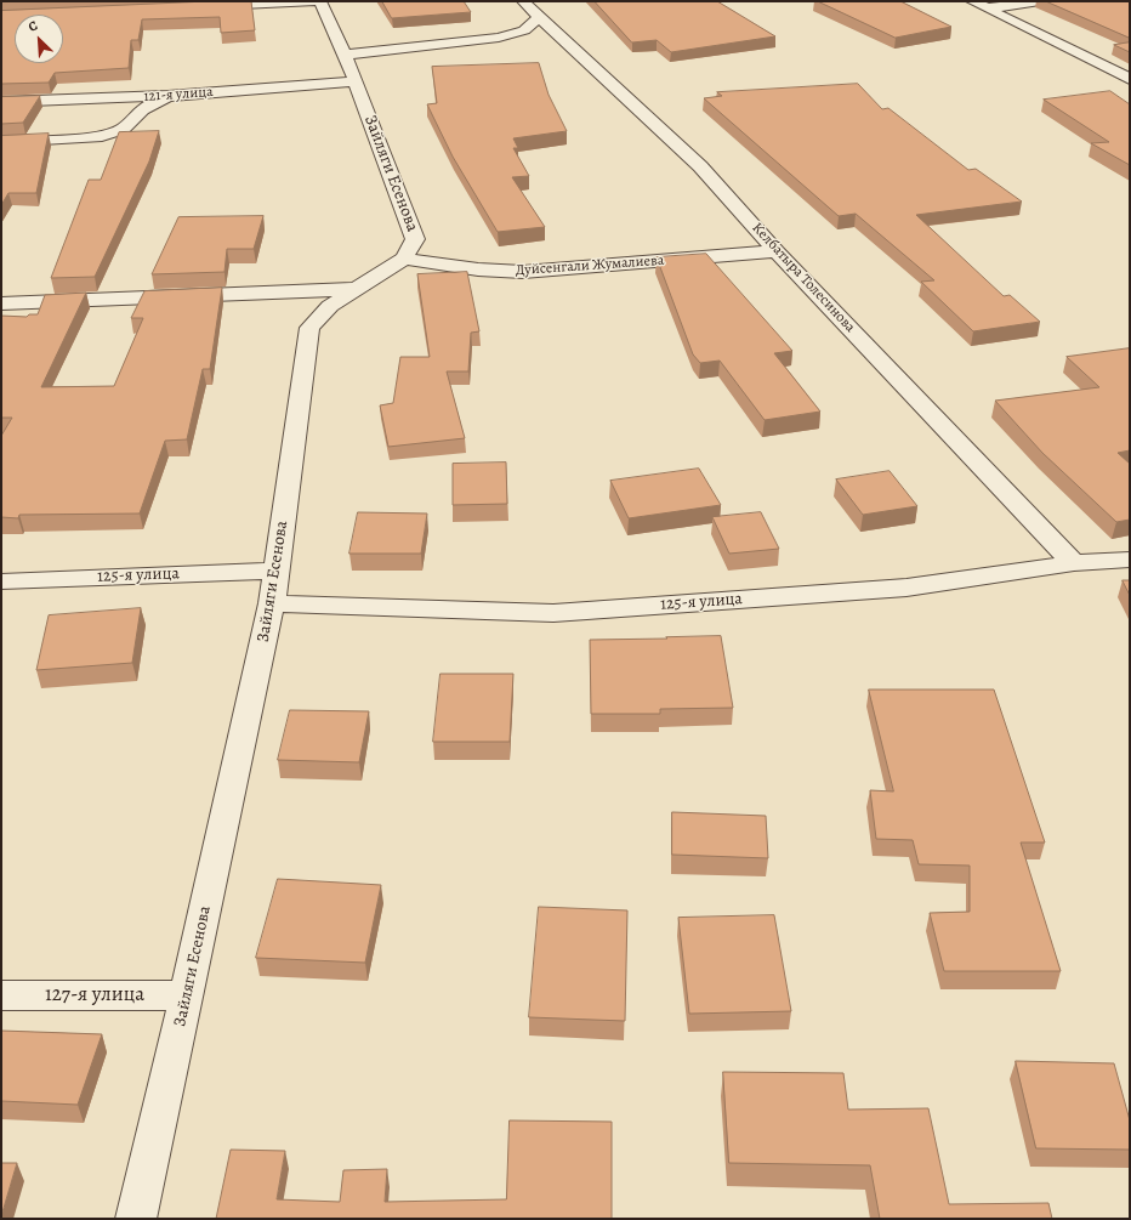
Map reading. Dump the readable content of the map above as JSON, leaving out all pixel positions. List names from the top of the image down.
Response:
{
  "streets": {
    "street": [
      "121-я улица",
      "Зайляги Есенова",
      "Дуйсенгали Жумалиева",
      "Келбатыра Толесинова",
      "125-я улица",
      "127-я улица"
    ]
  },
  "crossings": [
    ["121-я улица", "Зайляги Есенова"],
    ["Зайляги Есенова", "Дуйсенгали Жумалиева"],
    ["Зайляги Есенова", "125-я улица"],
    ["Зайляги Есенова", "127-я улица"],
    ["Дуйсенгали Жумалиева", "Келбатыра Толесинова"],
    ["Келбатыра Толесинова", "125-я улица"]
  ],
  "north": "top left"
}
